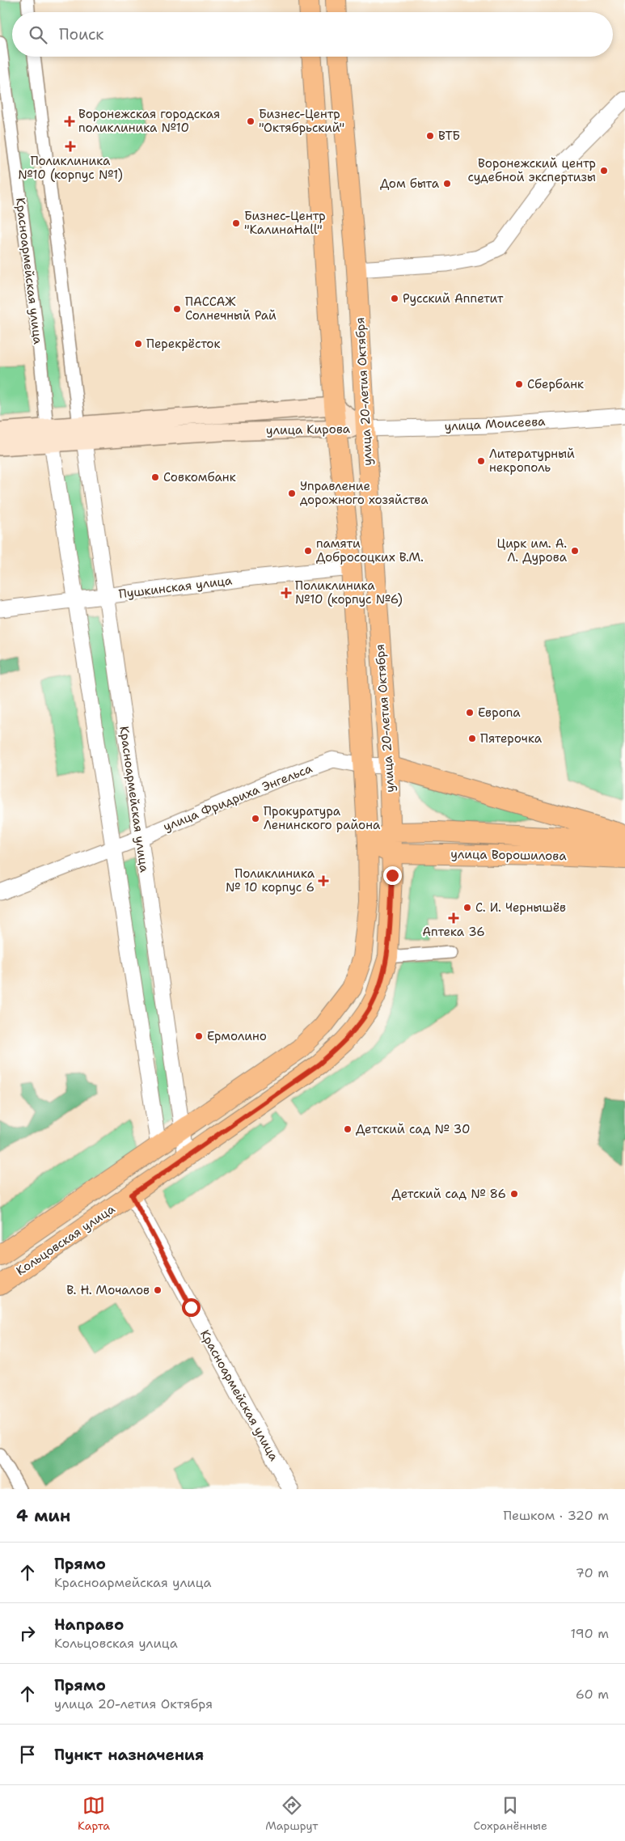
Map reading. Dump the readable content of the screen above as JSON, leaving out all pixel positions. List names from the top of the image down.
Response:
{
  "streets": {
    "main road": [
      "улица 20-летия Октября",
      "улица Кирова",
      "улица Ворошилова",
      "Кольцовская улица"
    ],
    "street": [
      "Красноармейская улица",
      "улица Моисеева",
      "Пушкинская улица",
      "улица Фридриха Энгельса"
    ]
  },
  "crossings": [
    ["Красноармейская улица", "улица Кирова"],
    ["Красноармейская улица", "Пушкинская улица"],
    ["Красноармейская улица", "улица Фридриха Энгельса"],
    ["Красноармейская улица", "Кольцовская улица"],
    ["улица 20-летия Октября", "улица Моисеева"],
    ["улица 20-летия Октября", "улица Кирова"],
    ["улица 20-летия Октября", "Пушкинская улица"],
    ["улица 20-летия Октября", "улица Фридриха Энгельса"],
    ["улица 20-летия Октября", "улица Ворошилова"],
    ["улица 20-летия Октября", "Кольцовская улица"],
    ["улица Моисеева", "улица Кирова"]
  ],
  "places": {
    "health": [
      "Воронежская городская поликлиника №10",
      "Поликлиника №10 (корпус №1)",
      "Поликлиника №10 (корпус №6)",
      "Поликлиника № 10 корпус 6",
      "Аптека 36"
    ],
    "other": [
      "Бизнес-Центр \"Октябрьский\"",
      "ВТБ",
      "Воронежский центр судебной экспертизы",
      "Дом быта",
      "Бизнес-Центр \"КалинаHall\"",
      "Русский Аппетит",
      "ПАССАЖ Солнечный Рай",
      "Перекрёсток",
      "Сбербанк",
      "Литературный некрополь",
      "Совкомбанк",
      "Управление дорожного хозяйства",
      "памяти Добросоцких В.М.",
      "Цирк им. А. Л. Дурова",
      "Европа",
      "Пятерочка",
      "Прокуратура Ленинского района",
      "С. И. Чернышёв",
      "Ермолино",
      "Детский сад № 30",
      "Детский сад № 86",
      "В. Н. Мочалов"
    ]
  },
  "page": {
    "search": "Поиск",
    "heading": ["4 мин", "Пешком · 320 m"],
    "list": [
      ["Прямо", "Красноармейская улица", "70 m"],
      ["Направо", "Кольцовская улица", "190 m"],
      ["Прямо", "улица 20-летия Октября", "60 m"],
      "Пункт назначения"
    ],
    "nav": ["Карта", "Маршрут", "Сохранённые"]
  }
}
